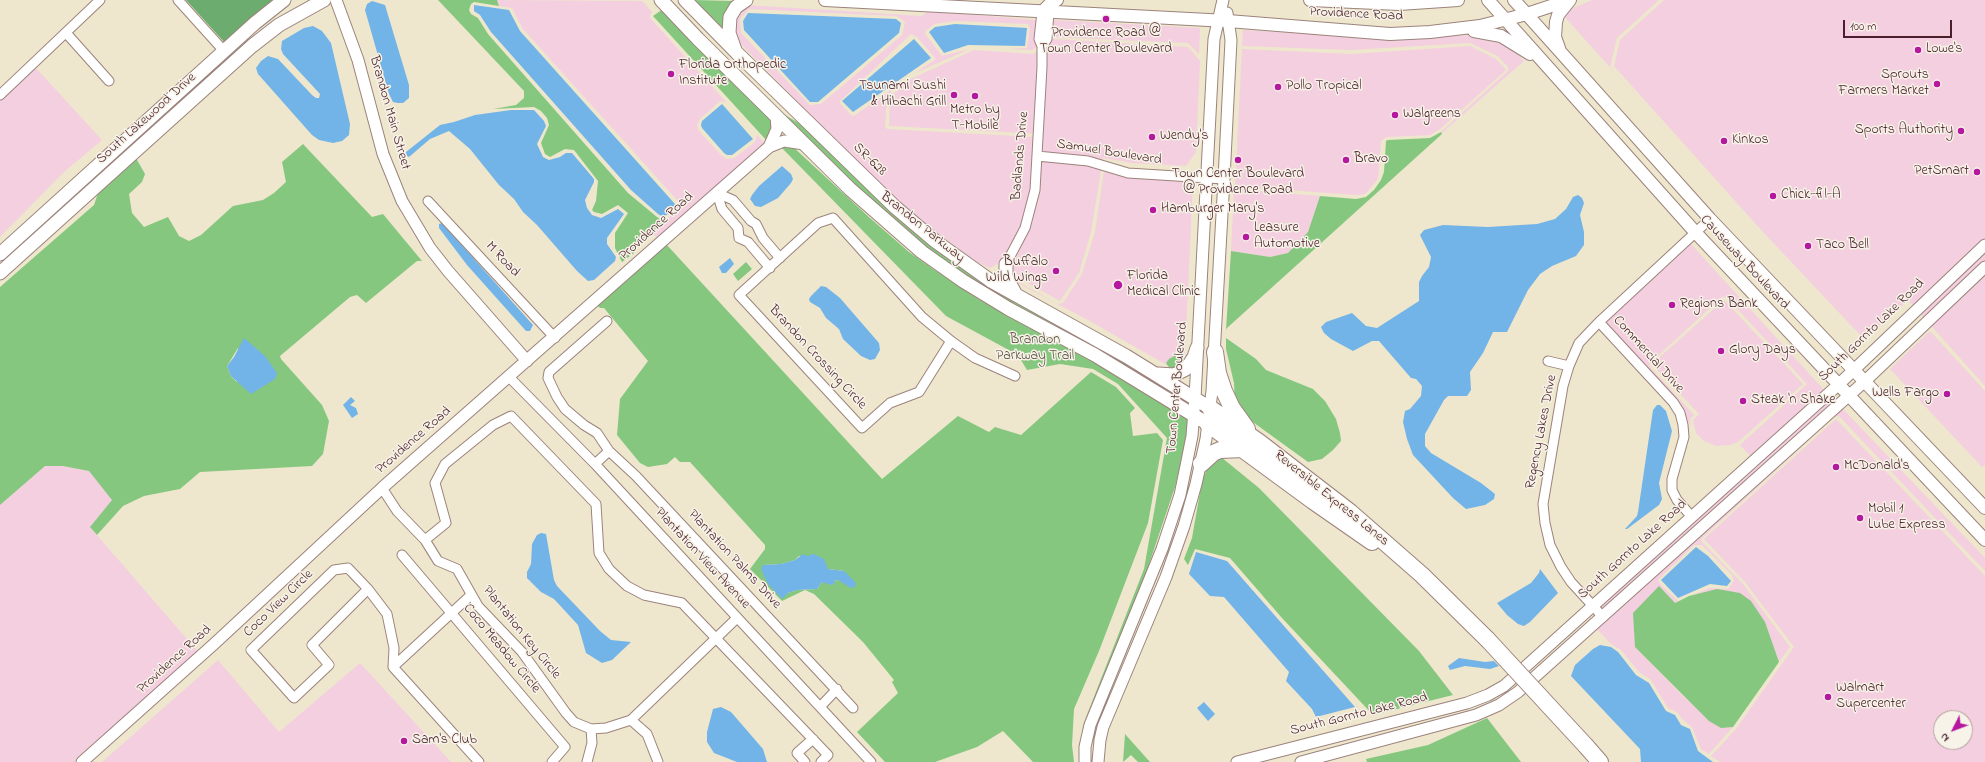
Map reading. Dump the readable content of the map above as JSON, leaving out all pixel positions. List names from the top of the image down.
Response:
{
  "streets": {
    "highway": ["Reversible Express Lanes"],
    "main road": [
      "Providence Road",
      "South Lakewood Drive",
      "SR-628",
      "Brandon Parkway",
      "Causeway Boulevard"
    ],
    "street": [
      "Brandon Main Street",
      "Samuel Boulevard",
      "Badlands Drive",
      "M Road",
      "South Gornto Lake Road",
      "Commercial Drive",
      "Brandon Crossing Circle",
      "Town Center Boulevard",
      "Regency Lakes Drive",
      "Plantation View Avenue",
      "Plantation Palms Drive",
      "Coco View Circle",
      "Plantation Key Circle",
      "Coco Meadow Circle"
    ]
  },
  "crossings": [
    ["Providence Road", "Brandon Main Street"],
    ["Providence Road", "Badlands Drive"],
    ["Providence Road", "Brandon Parkway"],
    ["Providence Road", "M Road"],
    ["Providence Road", "Causeway Boulevard"],
    ["Providence Road", "Town Center Boulevard"],
    ["Providence Road", "Plantation View Avenue"],
    ["Providence Road", "Plantation Key Circle"],
    ["Samuel Boulevard", "Badlands Drive"],
    ["Samuel Boulevard", "Town Center Boulevard"],
    ["Brandon Parkway", "Town Center Boulevard"],
    ["Brandon Parkway", "Reversible Express Lanes"],
    ["Causeway Boulevard", "South Gornto Lake Road"],
    ["Causeway Boulevard", "Regency Lakes Drive"],
    ["South Gornto Lake Road", "Commercial Drive"],
    ["South Gornto Lake Road", "Regency Lakes Drive"],
    ["Commercial Drive", "Regency Lakes Drive"],
    ["Town Center Boulevard", "Reversible Express Lanes"]
  ],
  "parks": ["Brandon Parkway Trail"],
  "places": [
    "Providence Road @ Town Center Boulevard",
    "Lowe's",
    "Florida Orthopedic Institute",
    "Sprouts Farmers Market",
    "Pollo Tropical",
    "Tsunami Sushi & Hibachi Grill",
    "Metro by T-Mobile",
    "Walgreens",
    "Sports Authority",
    "Wendy's",
    "Kinkos",
    "Town Center Boulevard @ Providence Road",
    "Bravo",
    "PetSmart",
    "Chick-fil-A",
    "Hamburger Mary's",
    "Leasure Automotive",
    "Taco Bell",
    "Buffalo Wild Wings",
    "Florida Medical Clinic",
    "Regions Bank",
    "Glory Days",
    "Wells Fargo",
    "Steak 'n Shake",
    "McDonald's",
    "Mobil 1 Lube Express",
    "Walmart Supercenter",
    "Sam's Club"
  ],
  "scale_bar": "100 m",
  "north": "bottom left"
}
